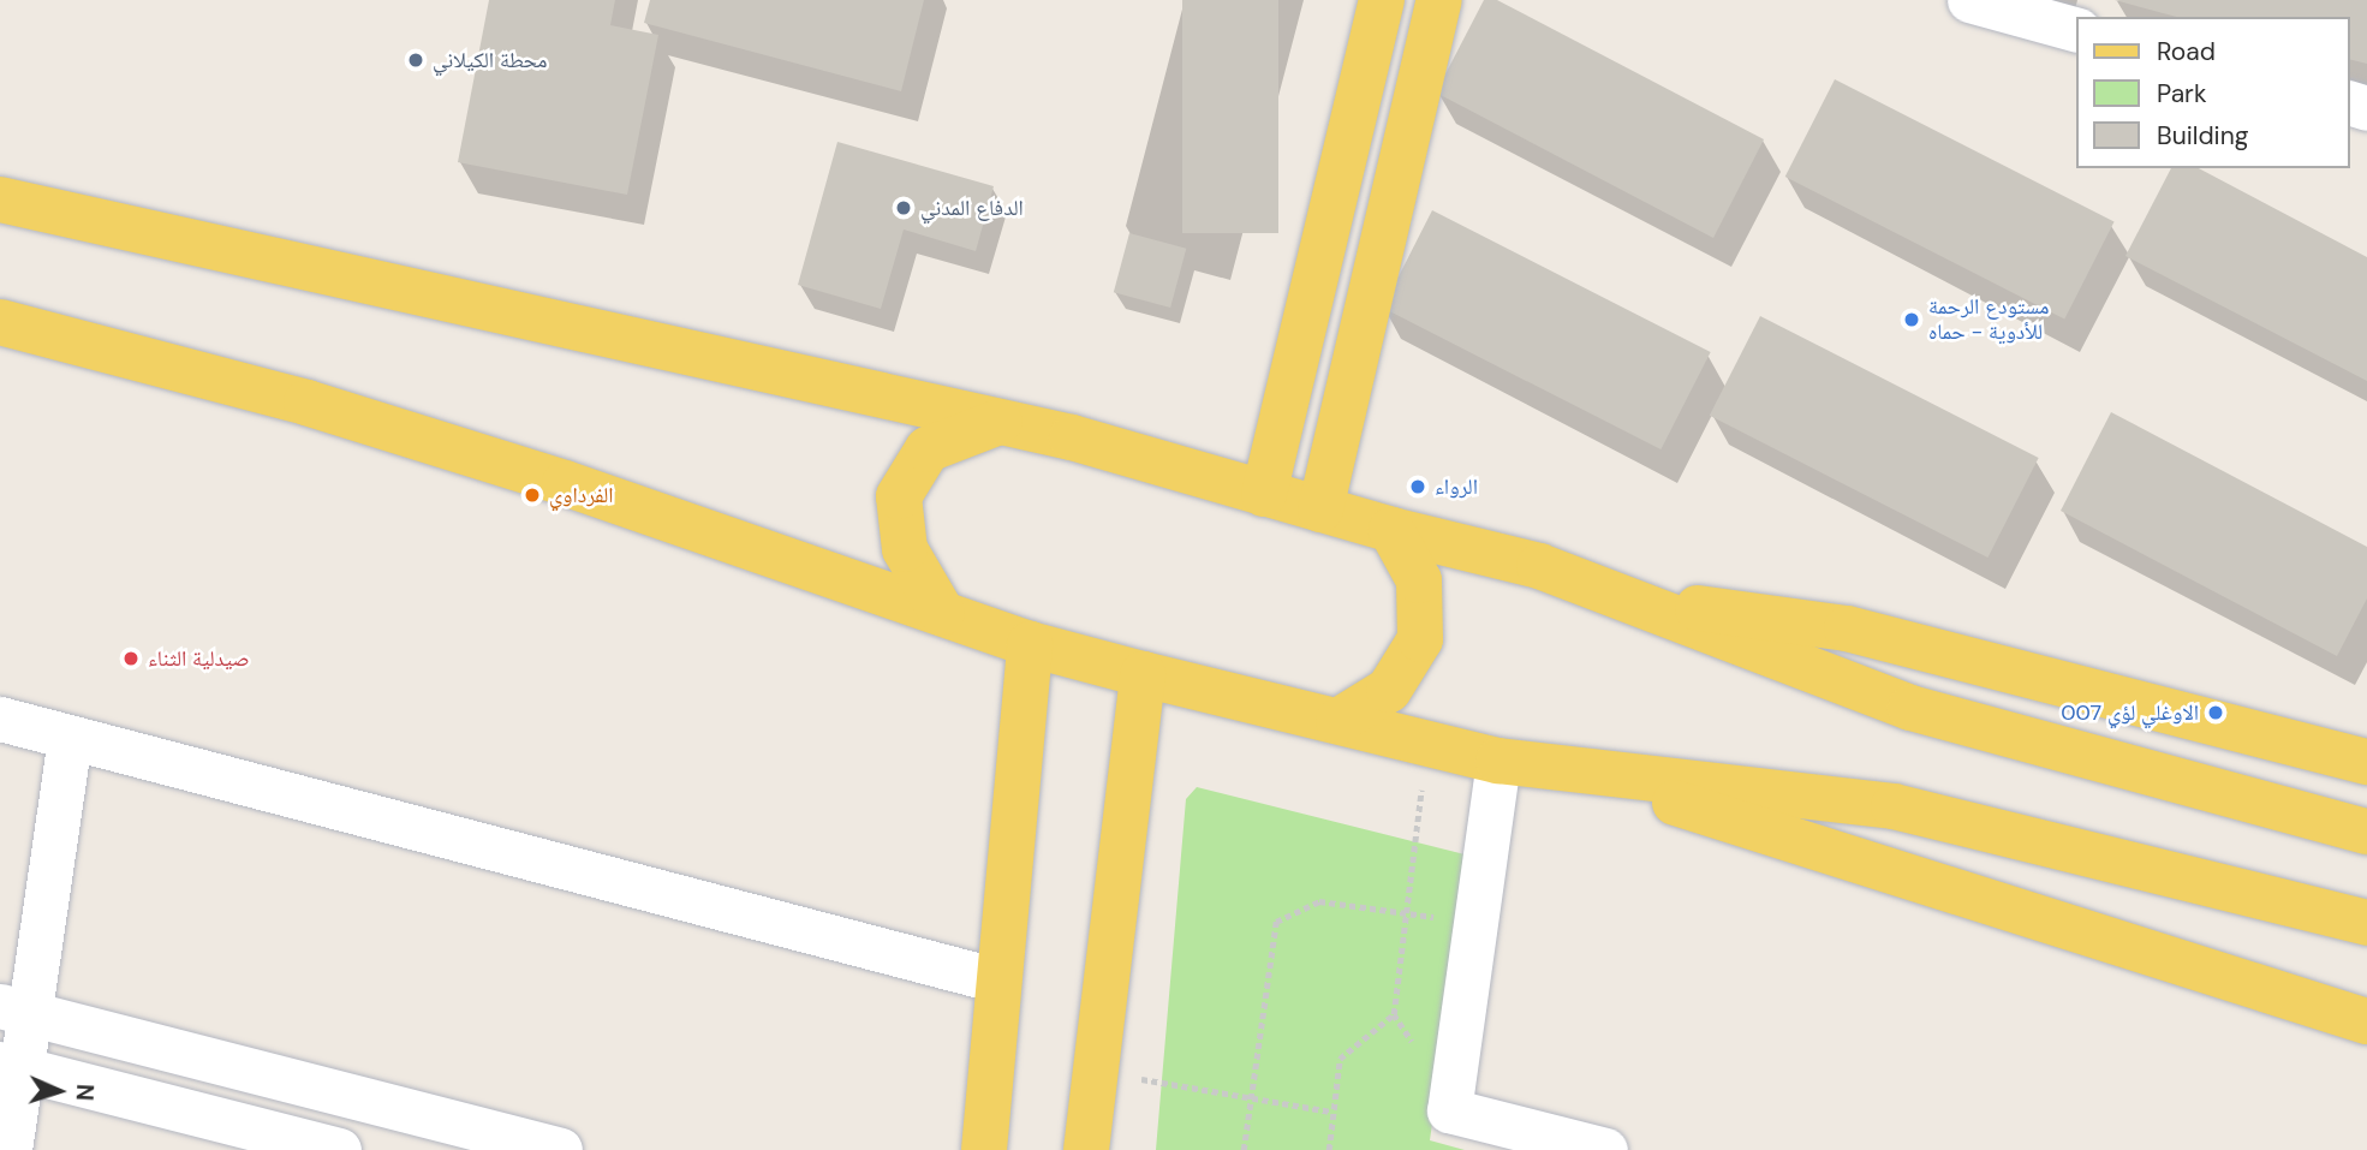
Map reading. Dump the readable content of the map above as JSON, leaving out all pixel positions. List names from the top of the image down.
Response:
{
  "places": [
    "محطة الكيلاني",
    "الدفاع المدني",
    "مستودع الرحمة للأدوية - حماه",
    "الرواء",
    "الفرداوي",
    "صيدلية الثناء",
    "الاوغلي لؤي 007"
  ],
  "legend": ["Road", "Park", "Building"],
  "north": "right"
}
